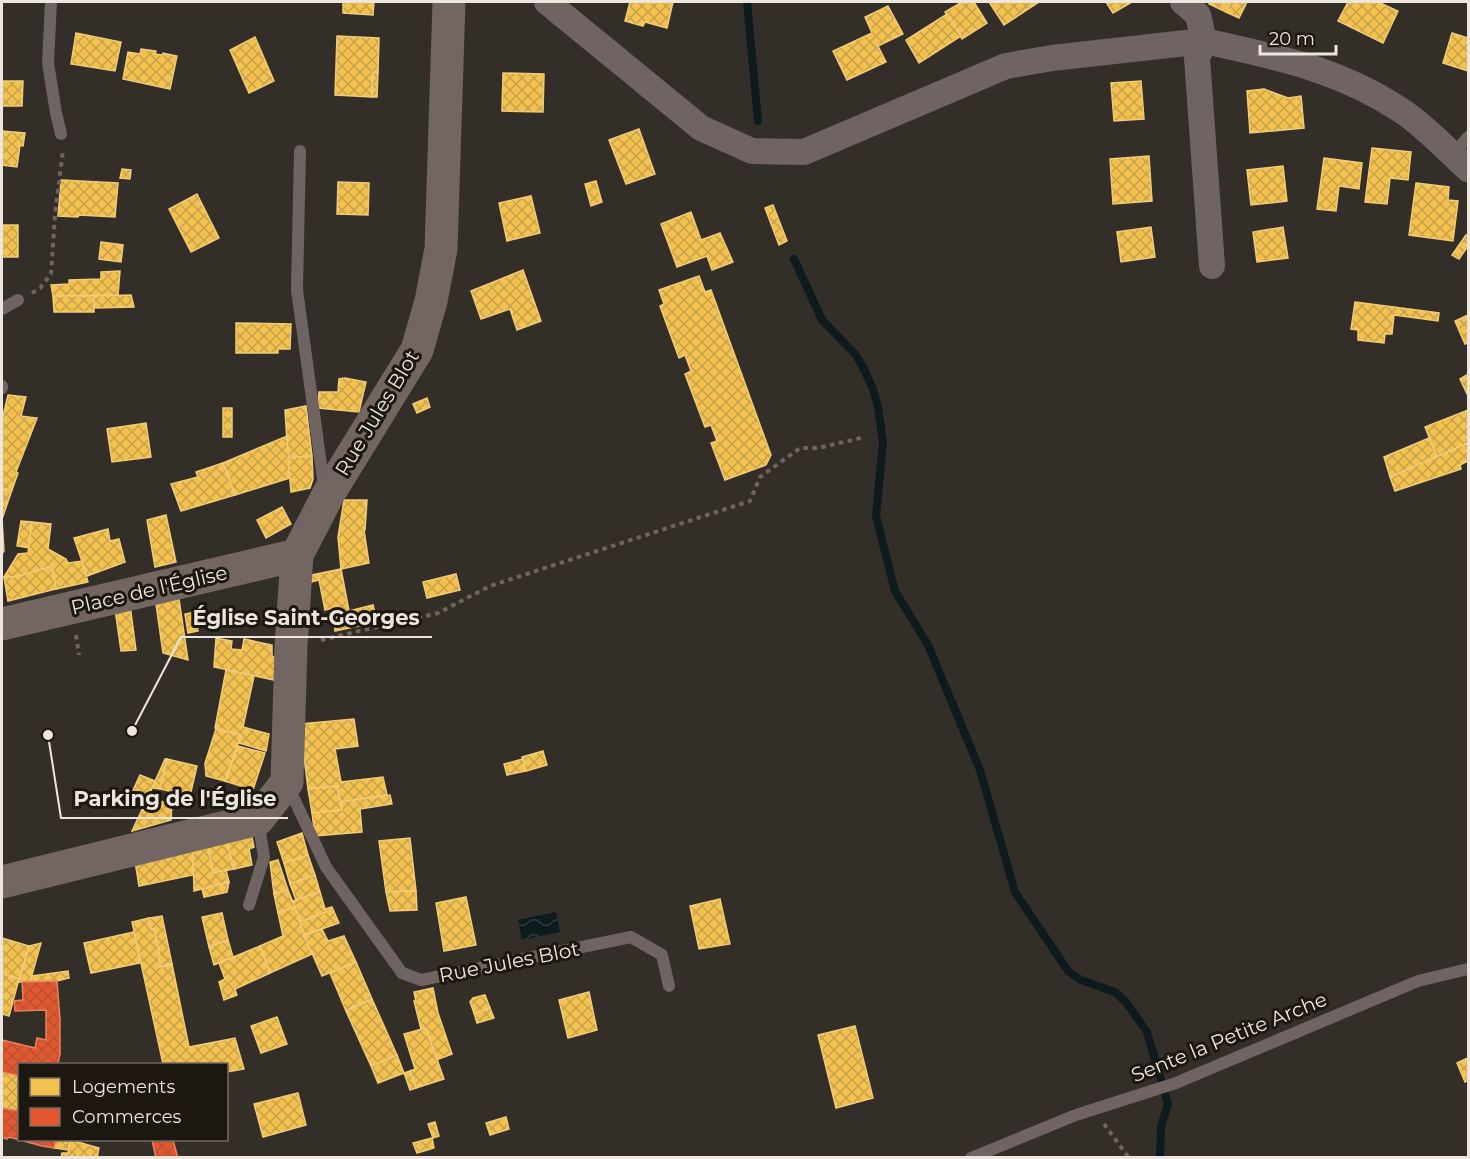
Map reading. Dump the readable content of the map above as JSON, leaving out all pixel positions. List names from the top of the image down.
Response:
{
  "streets": {
    "street": ["Rue Jules Blot", "Place de l'Église"],
    "lane": ["Sente la Petite Arche"]
  },
  "crossings": [
    ["Rue Jules Blot", "Place de l'Église"]
  ],
  "places": ["Église Saint-Georges", "Parking de l'Église"],
  "legend": ["Logements", "Commerces"],
  "scale_bar": "20 m"
}
